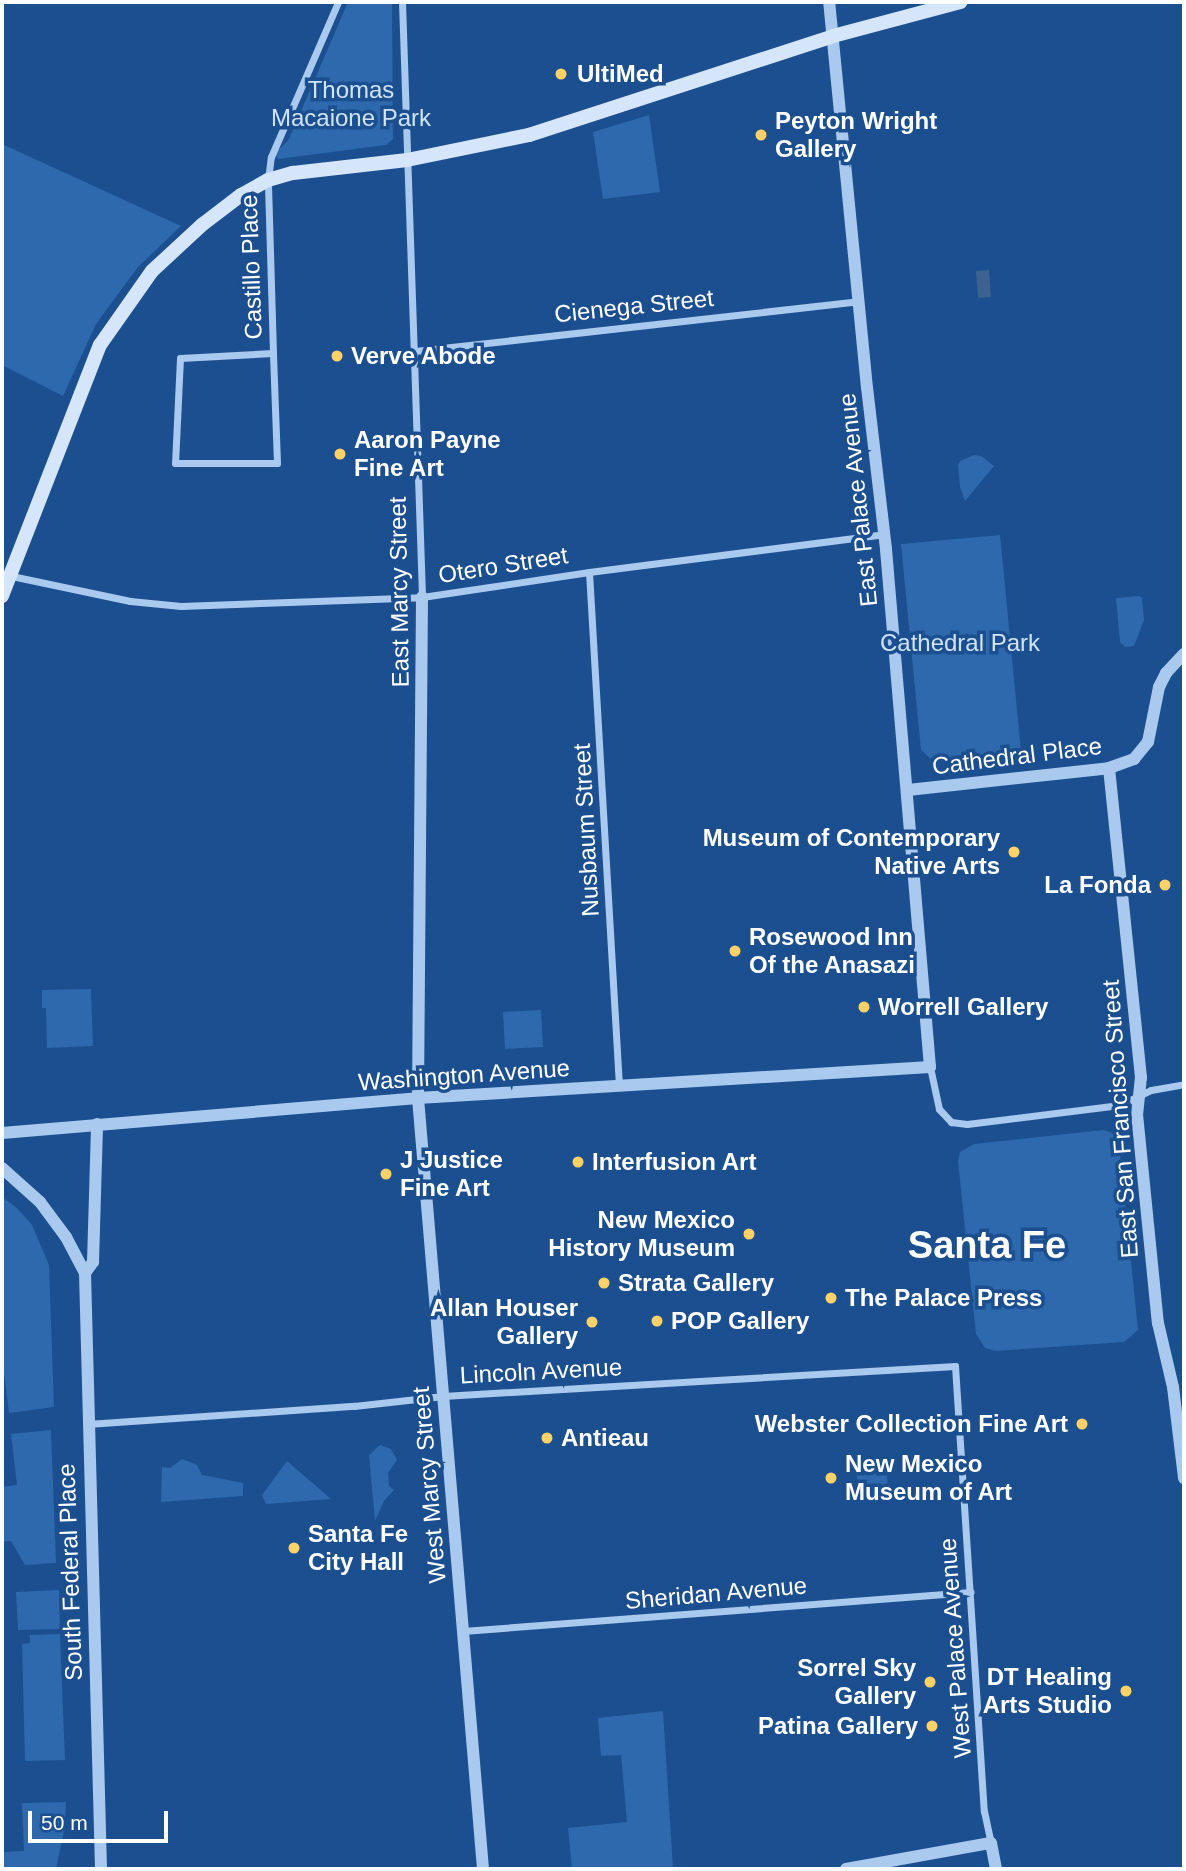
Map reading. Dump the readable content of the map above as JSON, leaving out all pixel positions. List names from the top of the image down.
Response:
{
  "streets": {
    "street": [
      "Castillo Place",
      "Cienega Street",
      "East Palace Avenue",
      "Otero Street",
      "East Marcy Street",
      "Cathedral Place",
      "Nusbaum Street",
      "Washington Avenue",
      "East San Francisco Street",
      "Lincoln Avenue",
      "West Marcy Street",
      "South Federal Place",
      "Sheridan Avenue",
      "West Palace Avenue"
    ]
  },
  "crossings": [
    ["Cienega Street", "East Palace Avenue"],
    ["Cienega Street", "East Marcy Street"],
    ["East Palace Avenue", "Otero Street"],
    ["East Palace Avenue", "Cathedral Place"],
    ["East Palace Avenue", "Washington Avenue"],
    ["East Palace Avenue", "East San Francisco Street"],
    ["Otero Street", "East Marcy Street"],
    ["Otero Street", "Nusbaum Street"],
    ["East Marcy Street", "Washington Avenue"],
    ["East Marcy Street", "West Marcy Street"],
    ["Cathedral Place", "East San Francisco Street"],
    ["Nusbaum Street", "Washington Avenue"],
    ["Washington Avenue", "West Marcy Street"],
    ["Lincoln Avenue", "West Marcy Street"],
    ["Lincoln Avenue", "South Federal Place"],
    ["Lincoln Avenue", "West Palace Avenue"],
    ["West Marcy Street", "Sheridan Avenue"],
    ["Sheridan Avenue", "West Palace Avenue"]
  ],
  "districts": ["Santa Fe"],
  "parks": ["Thomas Macaione Park", "Cathedral Park"],
  "places": [
    "UltiMed",
    "Peyton Wright Gallery",
    "Verve Abode",
    "Aaron Payne Fine Art",
    "Museum of Contemporary Native Arts",
    "La Fonda",
    "Rosewood Inn Of the Anasazi",
    "Worrell Gallery",
    "Interfusion Art",
    "J Justice Fine Art",
    "New Mexico History Museum",
    "Strata Gallery",
    "The Palace Press",
    "POP Gallery",
    "Allan Houser Gallery",
    "Webster Collection Fine Art",
    "Antieau",
    "New Mexico Museum of Art",
    "Santa Fe City Hall",
    "Sorrel Sky Gallery",
    "DT Healing Arts Studio",
    "Patina Gallery"
  ],
  "scale_bar": "50 m"
}
